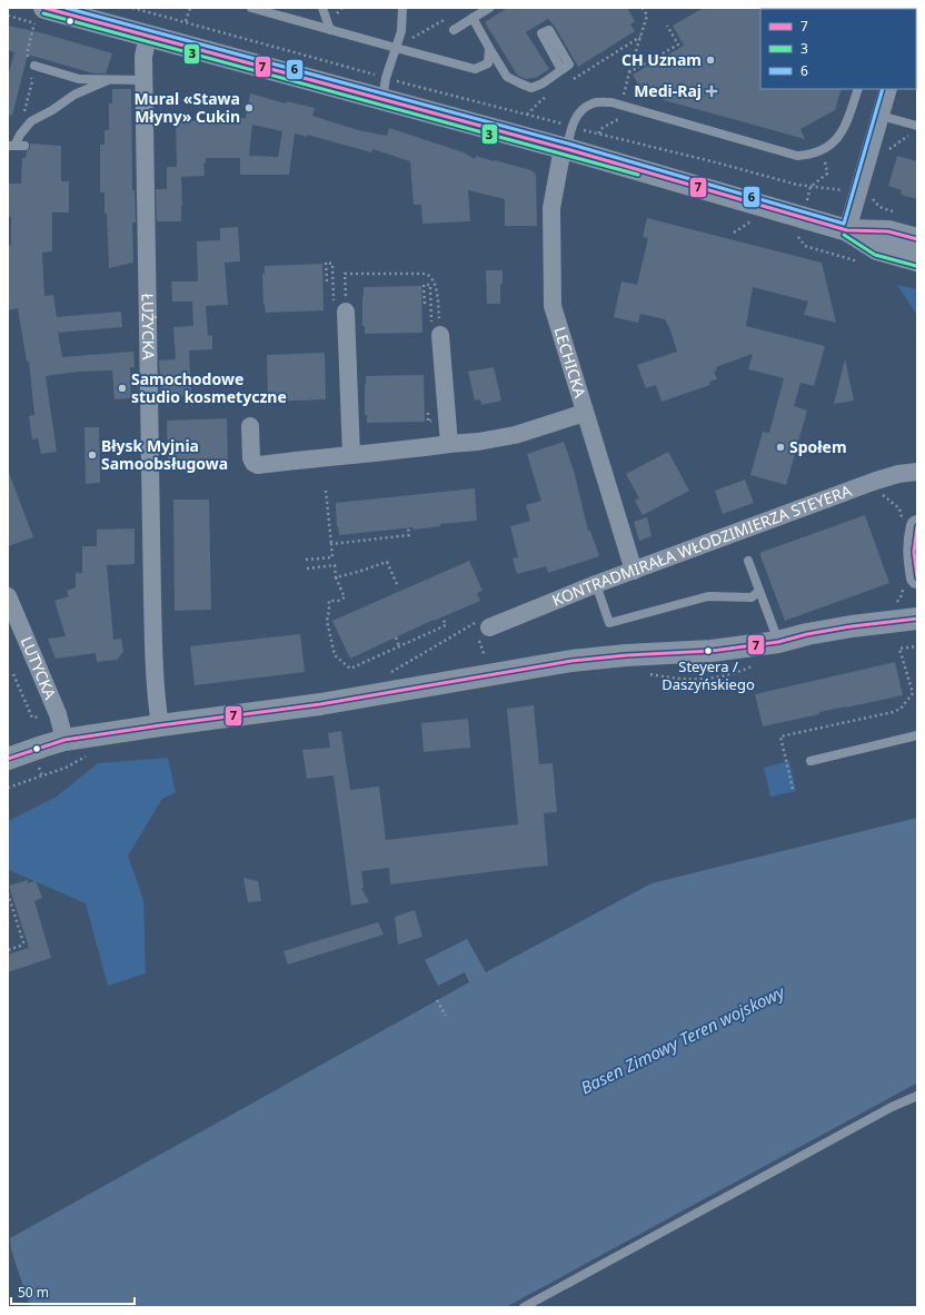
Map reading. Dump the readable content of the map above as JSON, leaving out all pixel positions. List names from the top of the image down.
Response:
{
  "streets": {
    "street": [
      "ŁUŻYCKA",
      "LECHICKA",
      "KONTRADMIRAŁA WŁODZIMIERZA STEYERA",
      "LUTYCKA"
    ]
  },
  "crossings": [
    ["LECHICKA", "KONTRADMIRAŁA WŁODZIMIERZA STEYERA"]
  ],
  "water": ["Basen Zimowy Teren wojskowy"],
  "places": {
    "other": [
      "CH Uznam",
      "Mural «Stawa Młyny» Cukin",
      "Samochodowe studio kosmetyczne",
      "Społem",
      "Błysk Myjnia Samoobsługowa",
      "Steyera / Daszyńskiego"
    ],
    "health": ["Medi-Raj"]
  },
  "lines": ["transit line 7", "transit line 6", "transit line 3"],
  "legend": ["7", "3", "6"],
  "scale_bar": "50 m"
}
